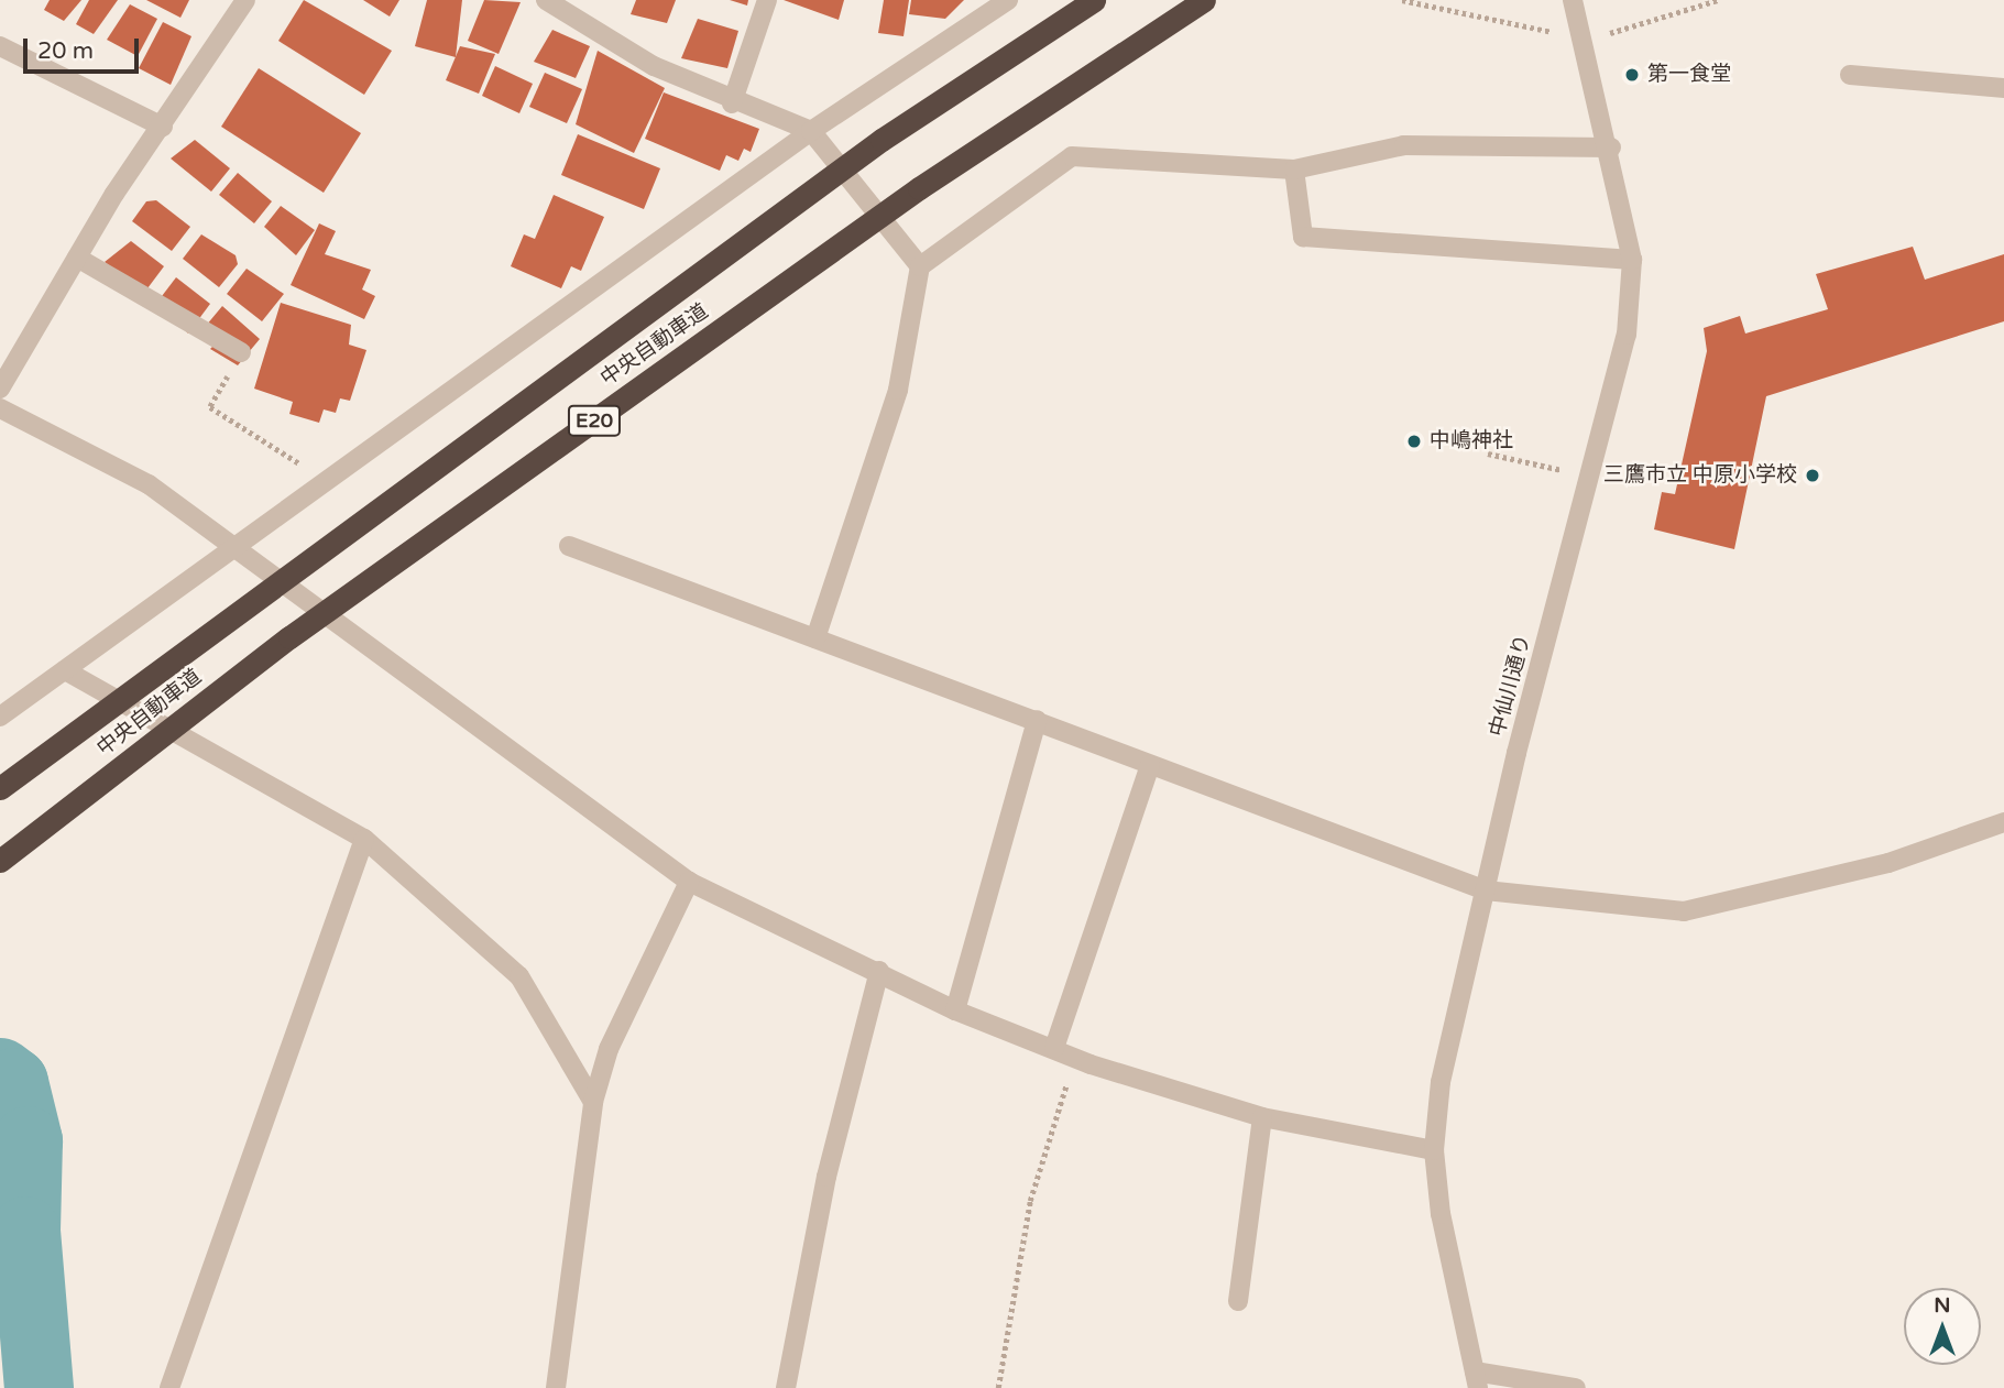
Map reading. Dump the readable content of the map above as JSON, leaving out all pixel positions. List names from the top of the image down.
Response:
{
  "streets": {
    "highway": ["中央自動車道", "E20"],
    "street": ["中仙川通り"]
  },
  "places": ["第一食堂", "中嶋神社", "三鷹市立 中原小学校"],
  "scale_bar": "20 m",
  "north": "top"
}
